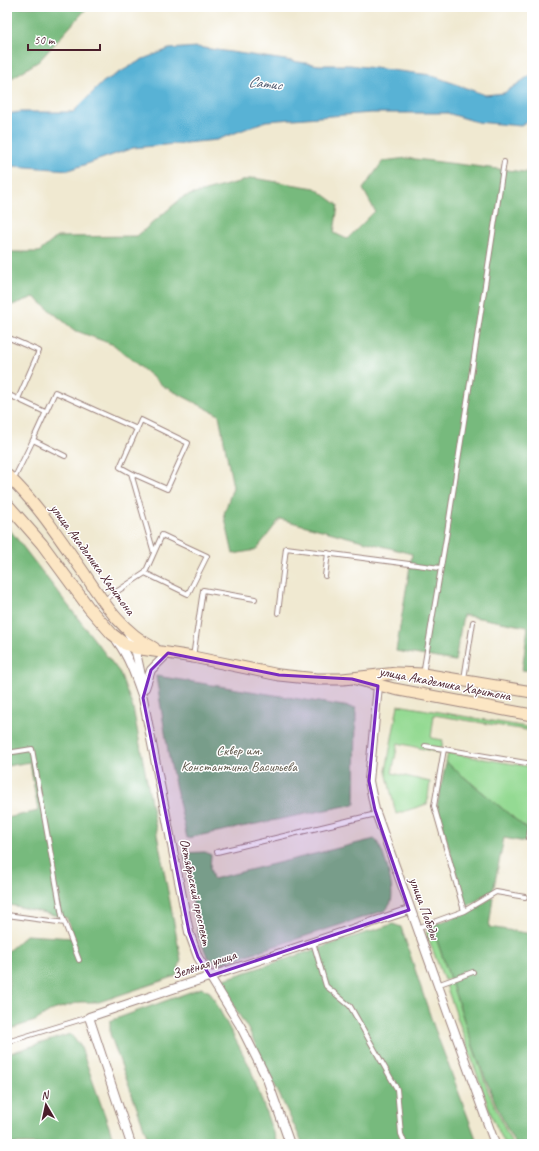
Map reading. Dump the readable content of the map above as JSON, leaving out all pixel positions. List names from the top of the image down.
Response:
{
  "streets": {
    "main road": ["улица Академика Харитона", "улица Победы"],
    "street": ["Октябрьский проспект", "Зелёная улица"]
  },
  "crossings": [
    ["улица Академика Харитона", "Октябрьский проспект"],
    ["улица Академика Харитона", "улица Победы"],
    ["Октябрьский проспект", "Зелёная улица"],
    ["улица Победы", "Зелёная улица"]
  ],
  "water": ["Сатис"],
  "parks": ["Сквер им. Константина Васильева"],
  "scale_bar": "50 m",
  "north": "top"
}
